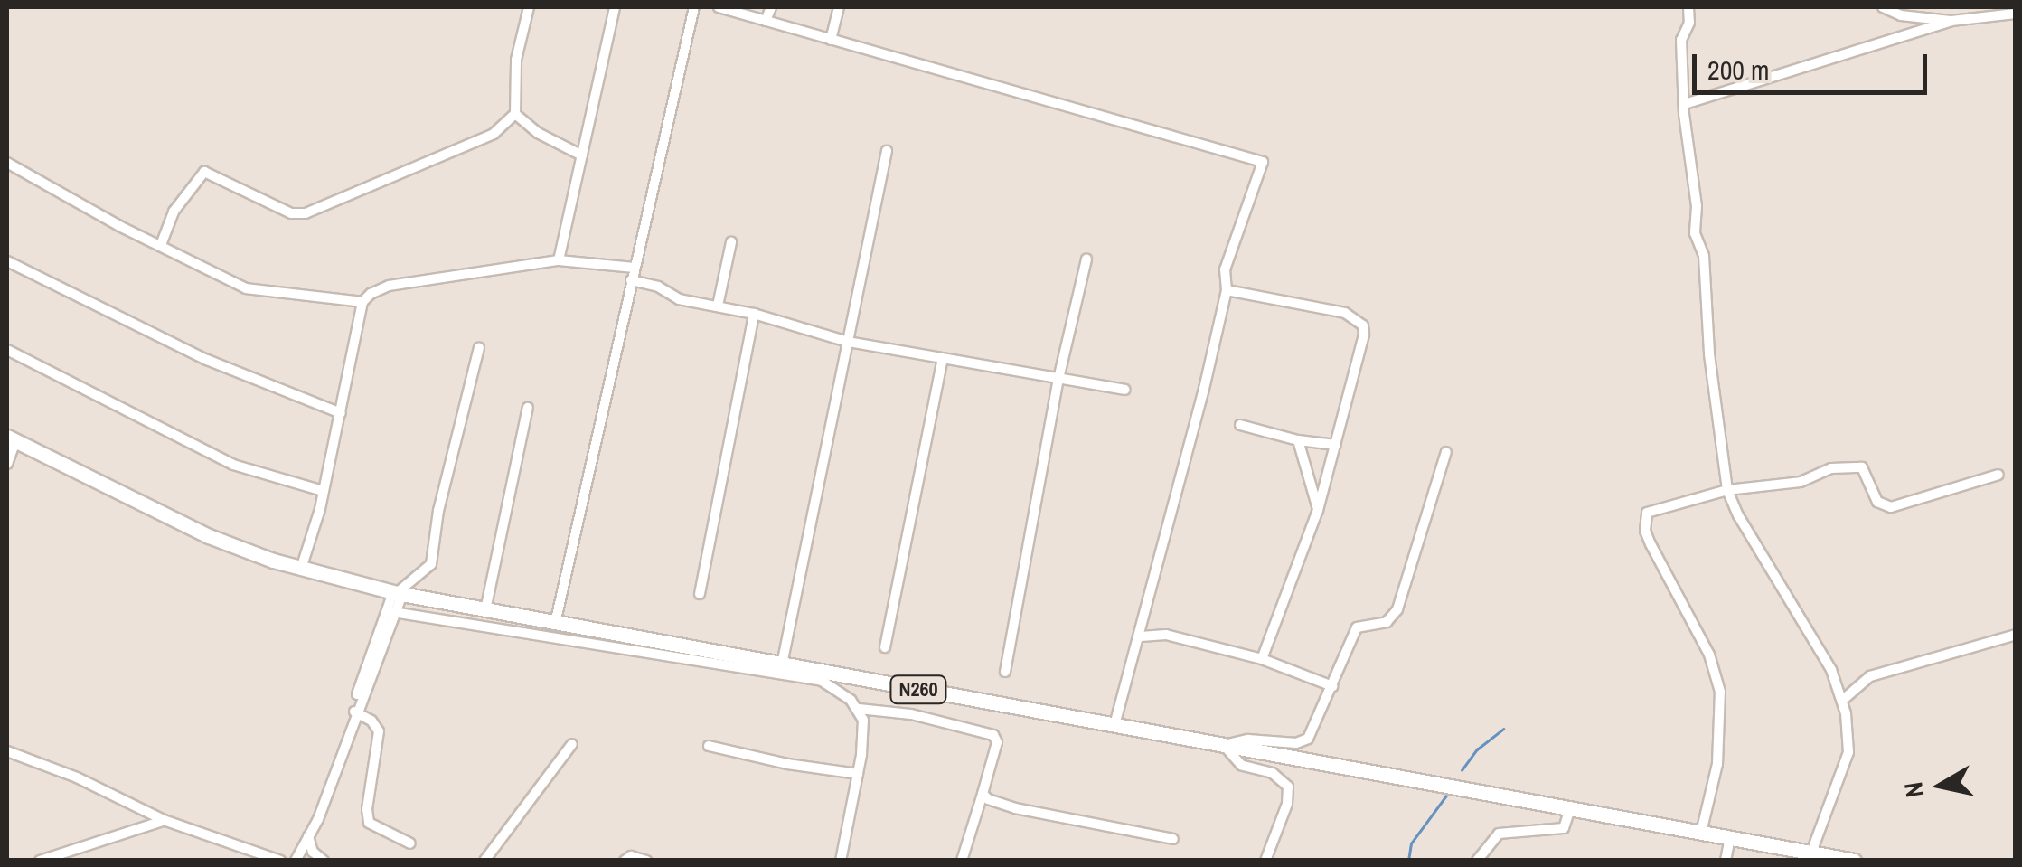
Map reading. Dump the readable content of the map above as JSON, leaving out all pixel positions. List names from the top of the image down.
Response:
{
  "streets": {
    "main road": ["N260"]
  },
  "scale_bar": "200 m",
  "north": "left"
}
